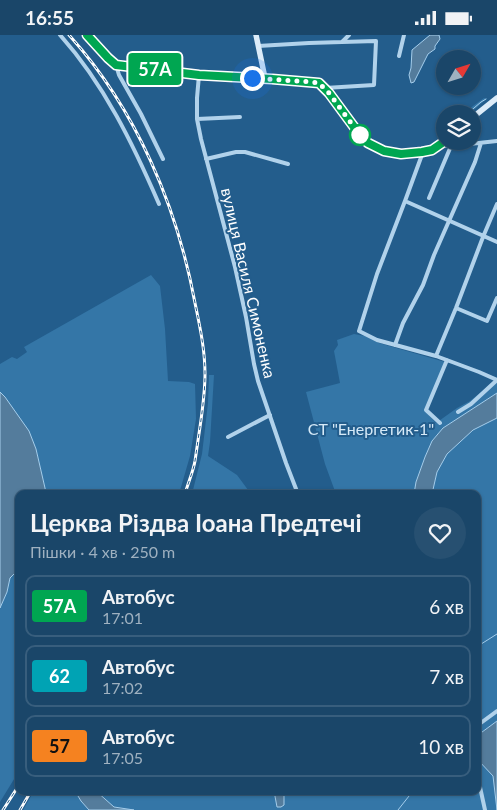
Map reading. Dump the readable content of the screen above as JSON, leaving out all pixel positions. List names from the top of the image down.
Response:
{
  "streets": {
    "street": ["вулиця Василя Симоненка"]
  },
  "parks": ["СТ \"Енергетик-1\""],
  "lines": ["bus line 57А"],
  "north": "top right",
  "page": {
    "status": "16:55",
    "on_map": "57А",
    "heading": ["Церква Різдва Іоана Предтечі", "Пішки · 4 хв · 250 m"],
    "list": [
      {
        "mark": "57А",
        "name": "Автобус",
        "note": "17:01",
        "value": "6 хв"
      },
      {
        "mark": "62",
        "name": "Автобус",
        "note": "17:02",
        "value": "7 хв"
      },
      {
        "mark": "57",
        "name": "Автобус",
        "note": "17:05",
        "value": "10 хв"
      }
    ]
  }
}
